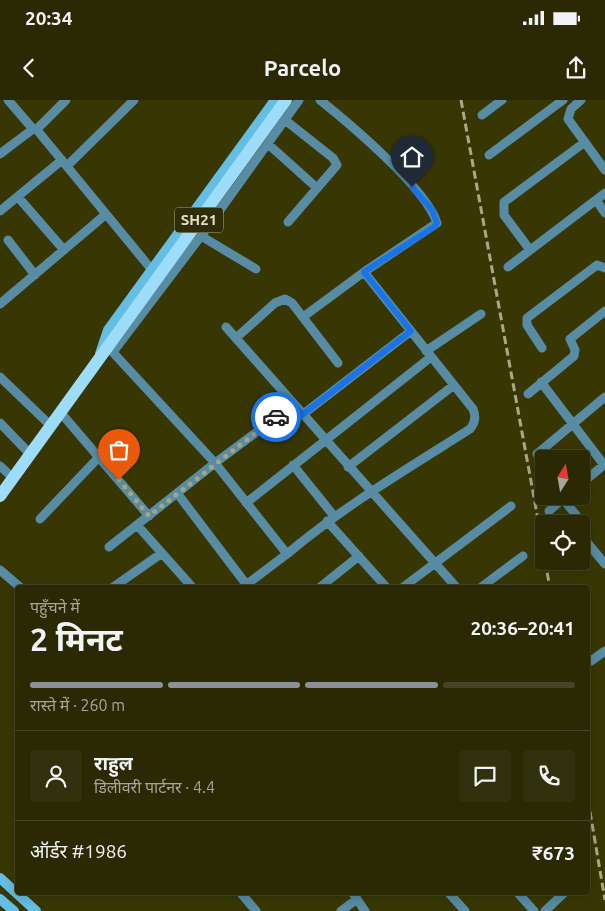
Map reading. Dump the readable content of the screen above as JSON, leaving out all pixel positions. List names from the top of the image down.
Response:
{
  "streets": {
    "main road": ["SH21"]
  },
  "north": "top",
  "page": {
    "status": "20:34",
    "header": "Parcelo",
    "heading": ["2 मिनट", "पहुँचने में", "20:36–20:41"],
    "panel": [
      "राहुल",
      "डिलीवरी पार्टनर · 4.4",
      "ऑर्डर #1986",
      "₹673"
    ],
    "bar": "रास्ते में · 260 m"
  }
}
